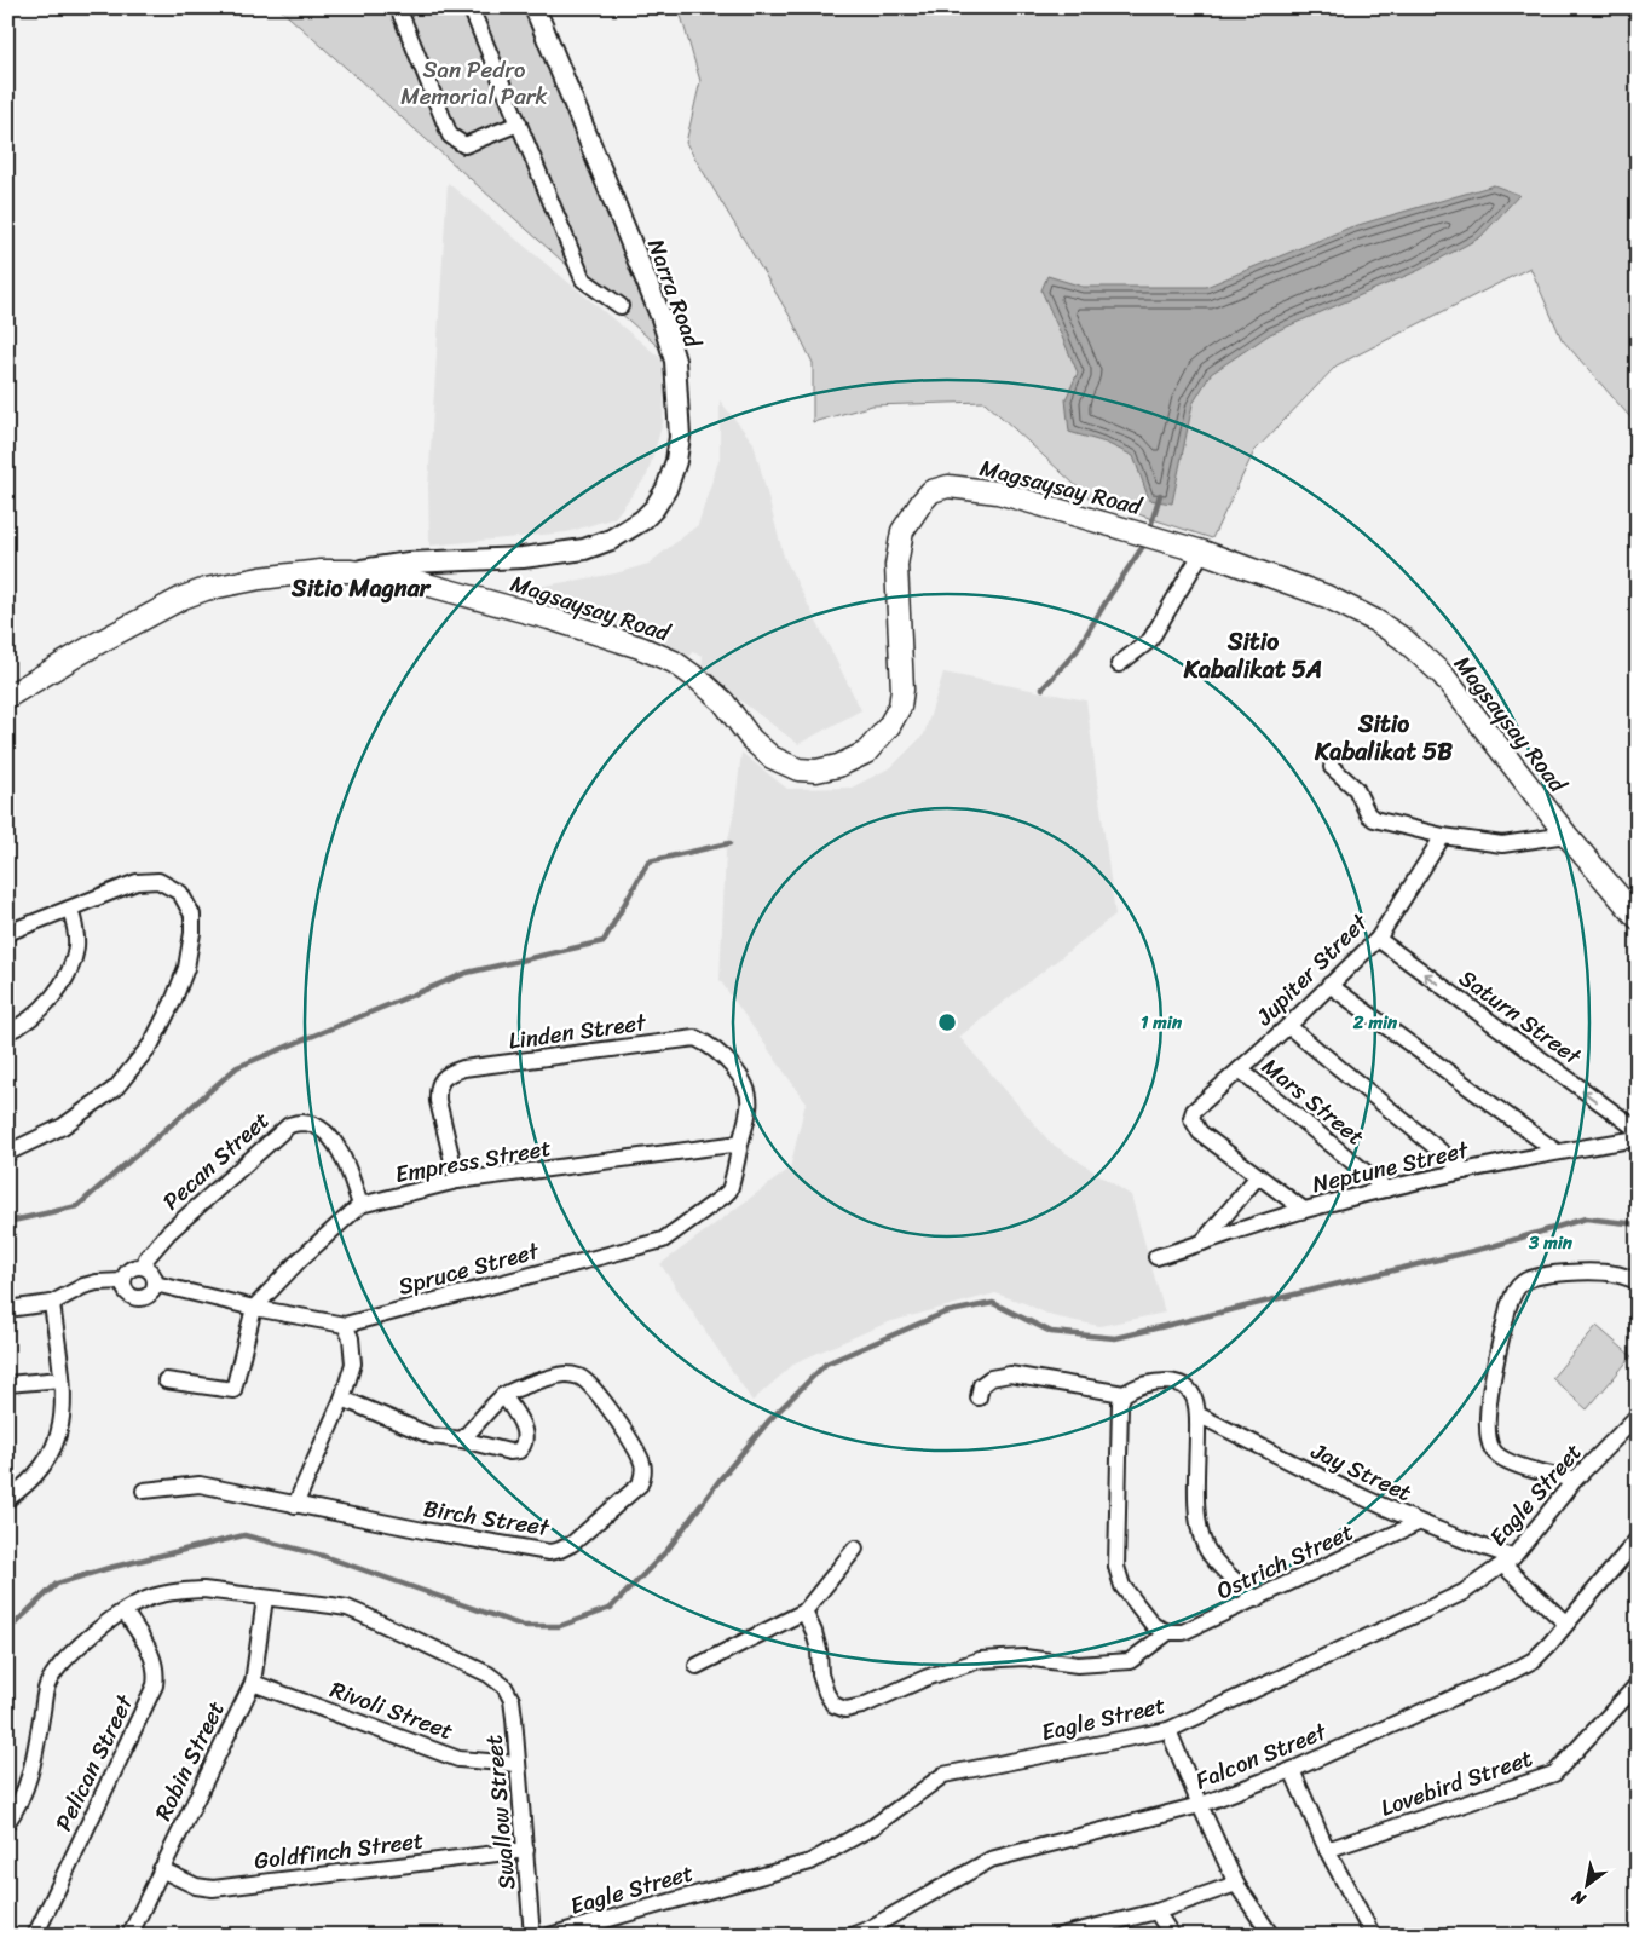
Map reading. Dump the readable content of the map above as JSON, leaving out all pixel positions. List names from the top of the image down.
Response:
{
  "streets": {
    "main road": ["Magsaysay Road"],
    "street": [
      "Narra Road",
      "Jupiter Street",
      "Saturn Street",
      "Linden Street",
      "Mars Street",
      "Pecan Street",
      "Empress Street",
      "Neptune Street",
      "Spruce Street",
      "Jay Street",
      "Eagle Street",
      "Birch Street",
      "Ostrich Street",
      "Rivoli Street",
      "Falcon Street",
      "Robin Street",
      "Pelican Street",
      "Lovebird Street",
      "Swallow Street",
      "Goldfinch Street"
    ]
  },
  "crossings": [
    ["Narra Road", "Magsaysay Road"],
    ["Jupiter Street", "Saturn Street"],
    ["Jupiter Street", "Mars Street"],
    ["Linden Street", "Empress Street"],
    ["Linden Street", "Spruce Street"],
    ["Mars Street", "Neptune Street"],
    ["Pecan Street", "Empress Street"],
    ["Pecan Street", "Spruce Street"],
    ["Empress Street", "Spruce Street"],
    ["Jay Street", "Eagle Street"],
    ["Jay Street", "Ostrich Street"],
    ["Rivoli Street", "Robin Street"],
    ["Rivoli Street", "Swallow Street"],
    ["Robin Street", "Swallow Street"],
    ["Robin Street", "Goldfinch Street"],
    ["Swallow Street", "Goldfinch Street"]
  ],
  "districts": ["Sitio Magnar", "Sitio Kabalikat 5A", "Sitio Kabalikat 5B"],
  "parks": ["San Pedro Memorial Park"],
  "north": "bottom left",
  "rings": ["1 min", "2 min", "3 min"]
}
